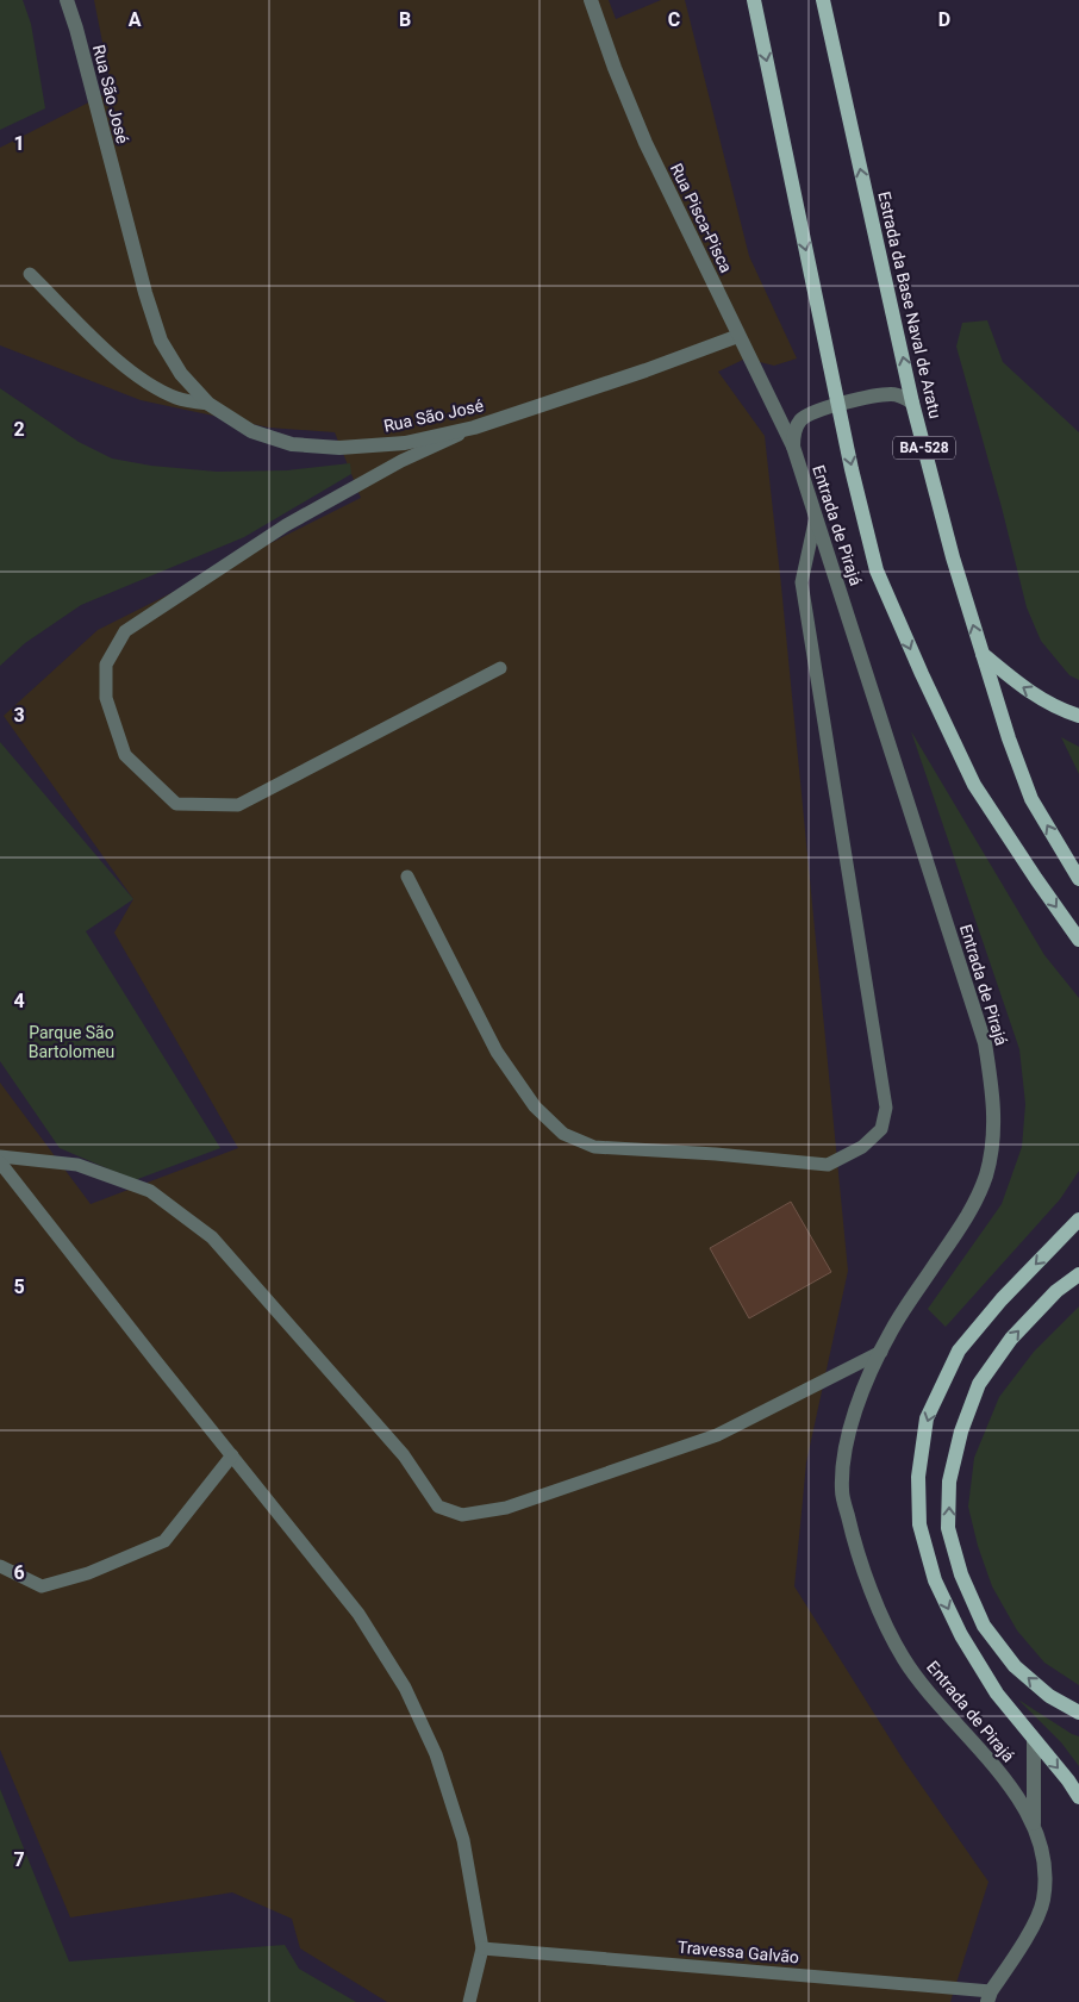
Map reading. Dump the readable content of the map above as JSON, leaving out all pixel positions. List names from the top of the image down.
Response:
{
  "streets": {
    "main road": ["Estrada da Base Naval de Aratu", "BA-528"],
    "street": ["Rua São José", "Rua Pisca-Pisca", "Entrada de Pirajá"],
    "lane": ["Travessa Galvão"]
  },
  "crossings": [
    ["Rua São José", "Rua Pisca-Pisca"],
    ["Rua Pisca-Pisca", "Entrada de Pirajá"],
    ["Entrada de Pirajá", "Travessa Galvão"]
  ],
  "parks": ["Parque São Bartolomeu"],
  "grid": {
    "columns": [
      "A",
      "B",
      "C",
      "D"
    ],
    "rows": [
      "1",
      "2",
      "3",
      "4",
      "5",
      "6",
      "7"
    ]
  }
}
